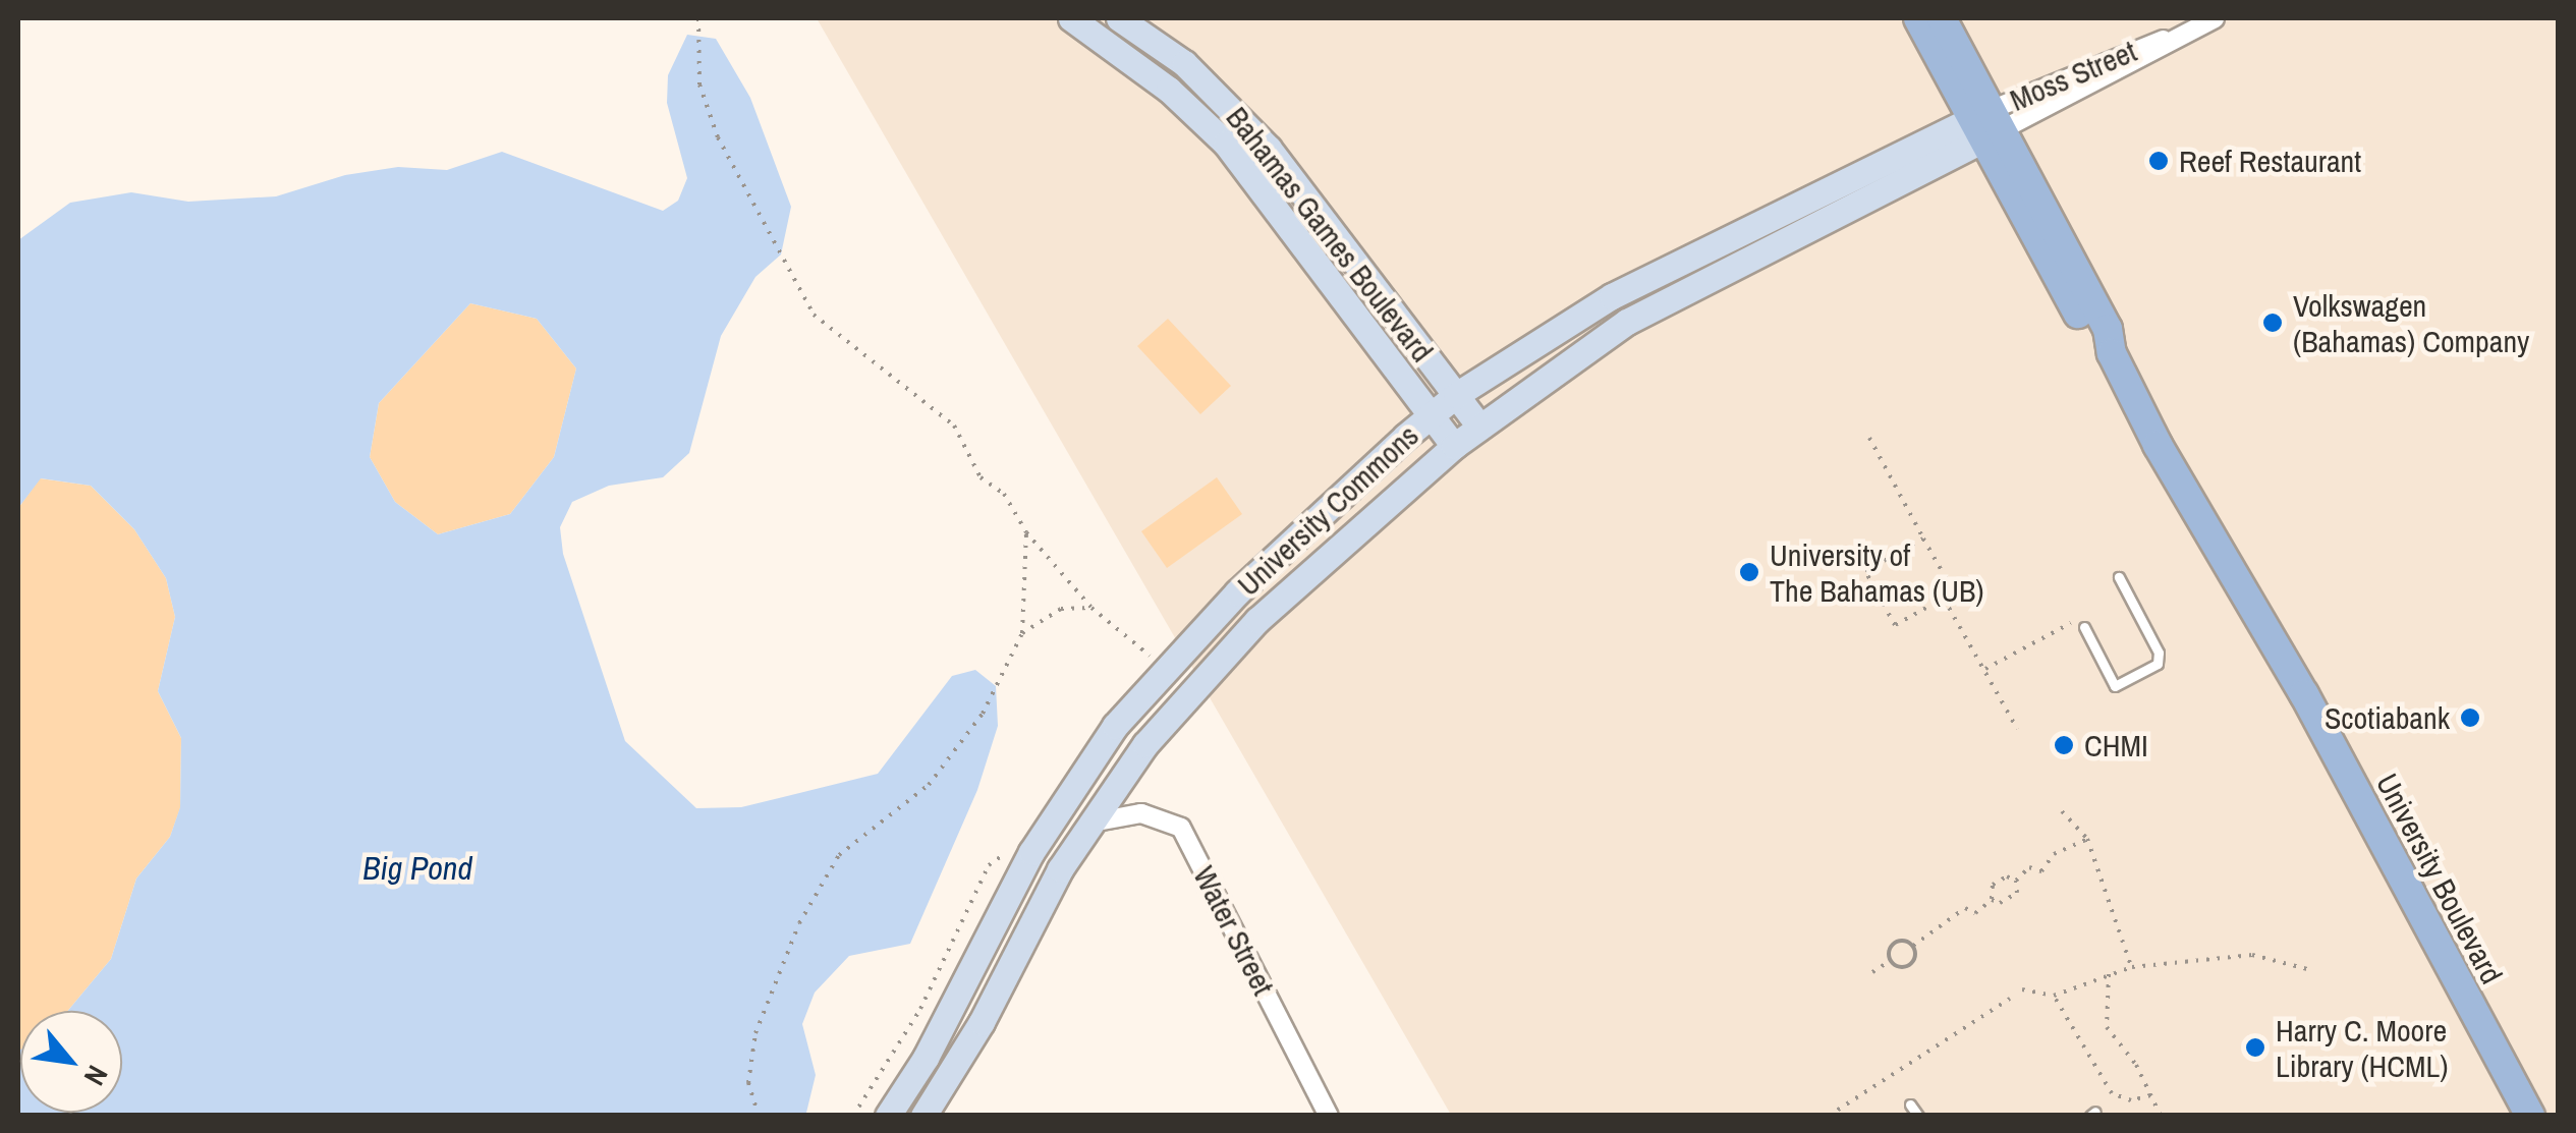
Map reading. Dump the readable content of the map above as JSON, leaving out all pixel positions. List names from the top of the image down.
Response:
{
  "streets": {
    "main road": ["Bahamas Games Boulevard", "University Commons", "University Boulevard"],
    "street": ["Moss Street", "Water Street"]
  },
  "crossings": [
    ["Moss Street", "University Commons"],
    ["Moss Street", "University Boulevard"],
    ["Bahamas Games Boulevard", "University Commons"],
    ["University Commons", "University Boulevard"],
    ["University Commons", "Water Street"]
  ],
  "water": ["Big Pond"],
  "places": [
    "Reef Restaurant",
    "Volkswagen (Bahamas) Company",
    "University of The Bahamas (UB)",
    "Scotiabank",
    "CHMI",
    "Harry C. Moore Library (HCML)"
  ],
  "north": "bottom right"
}
